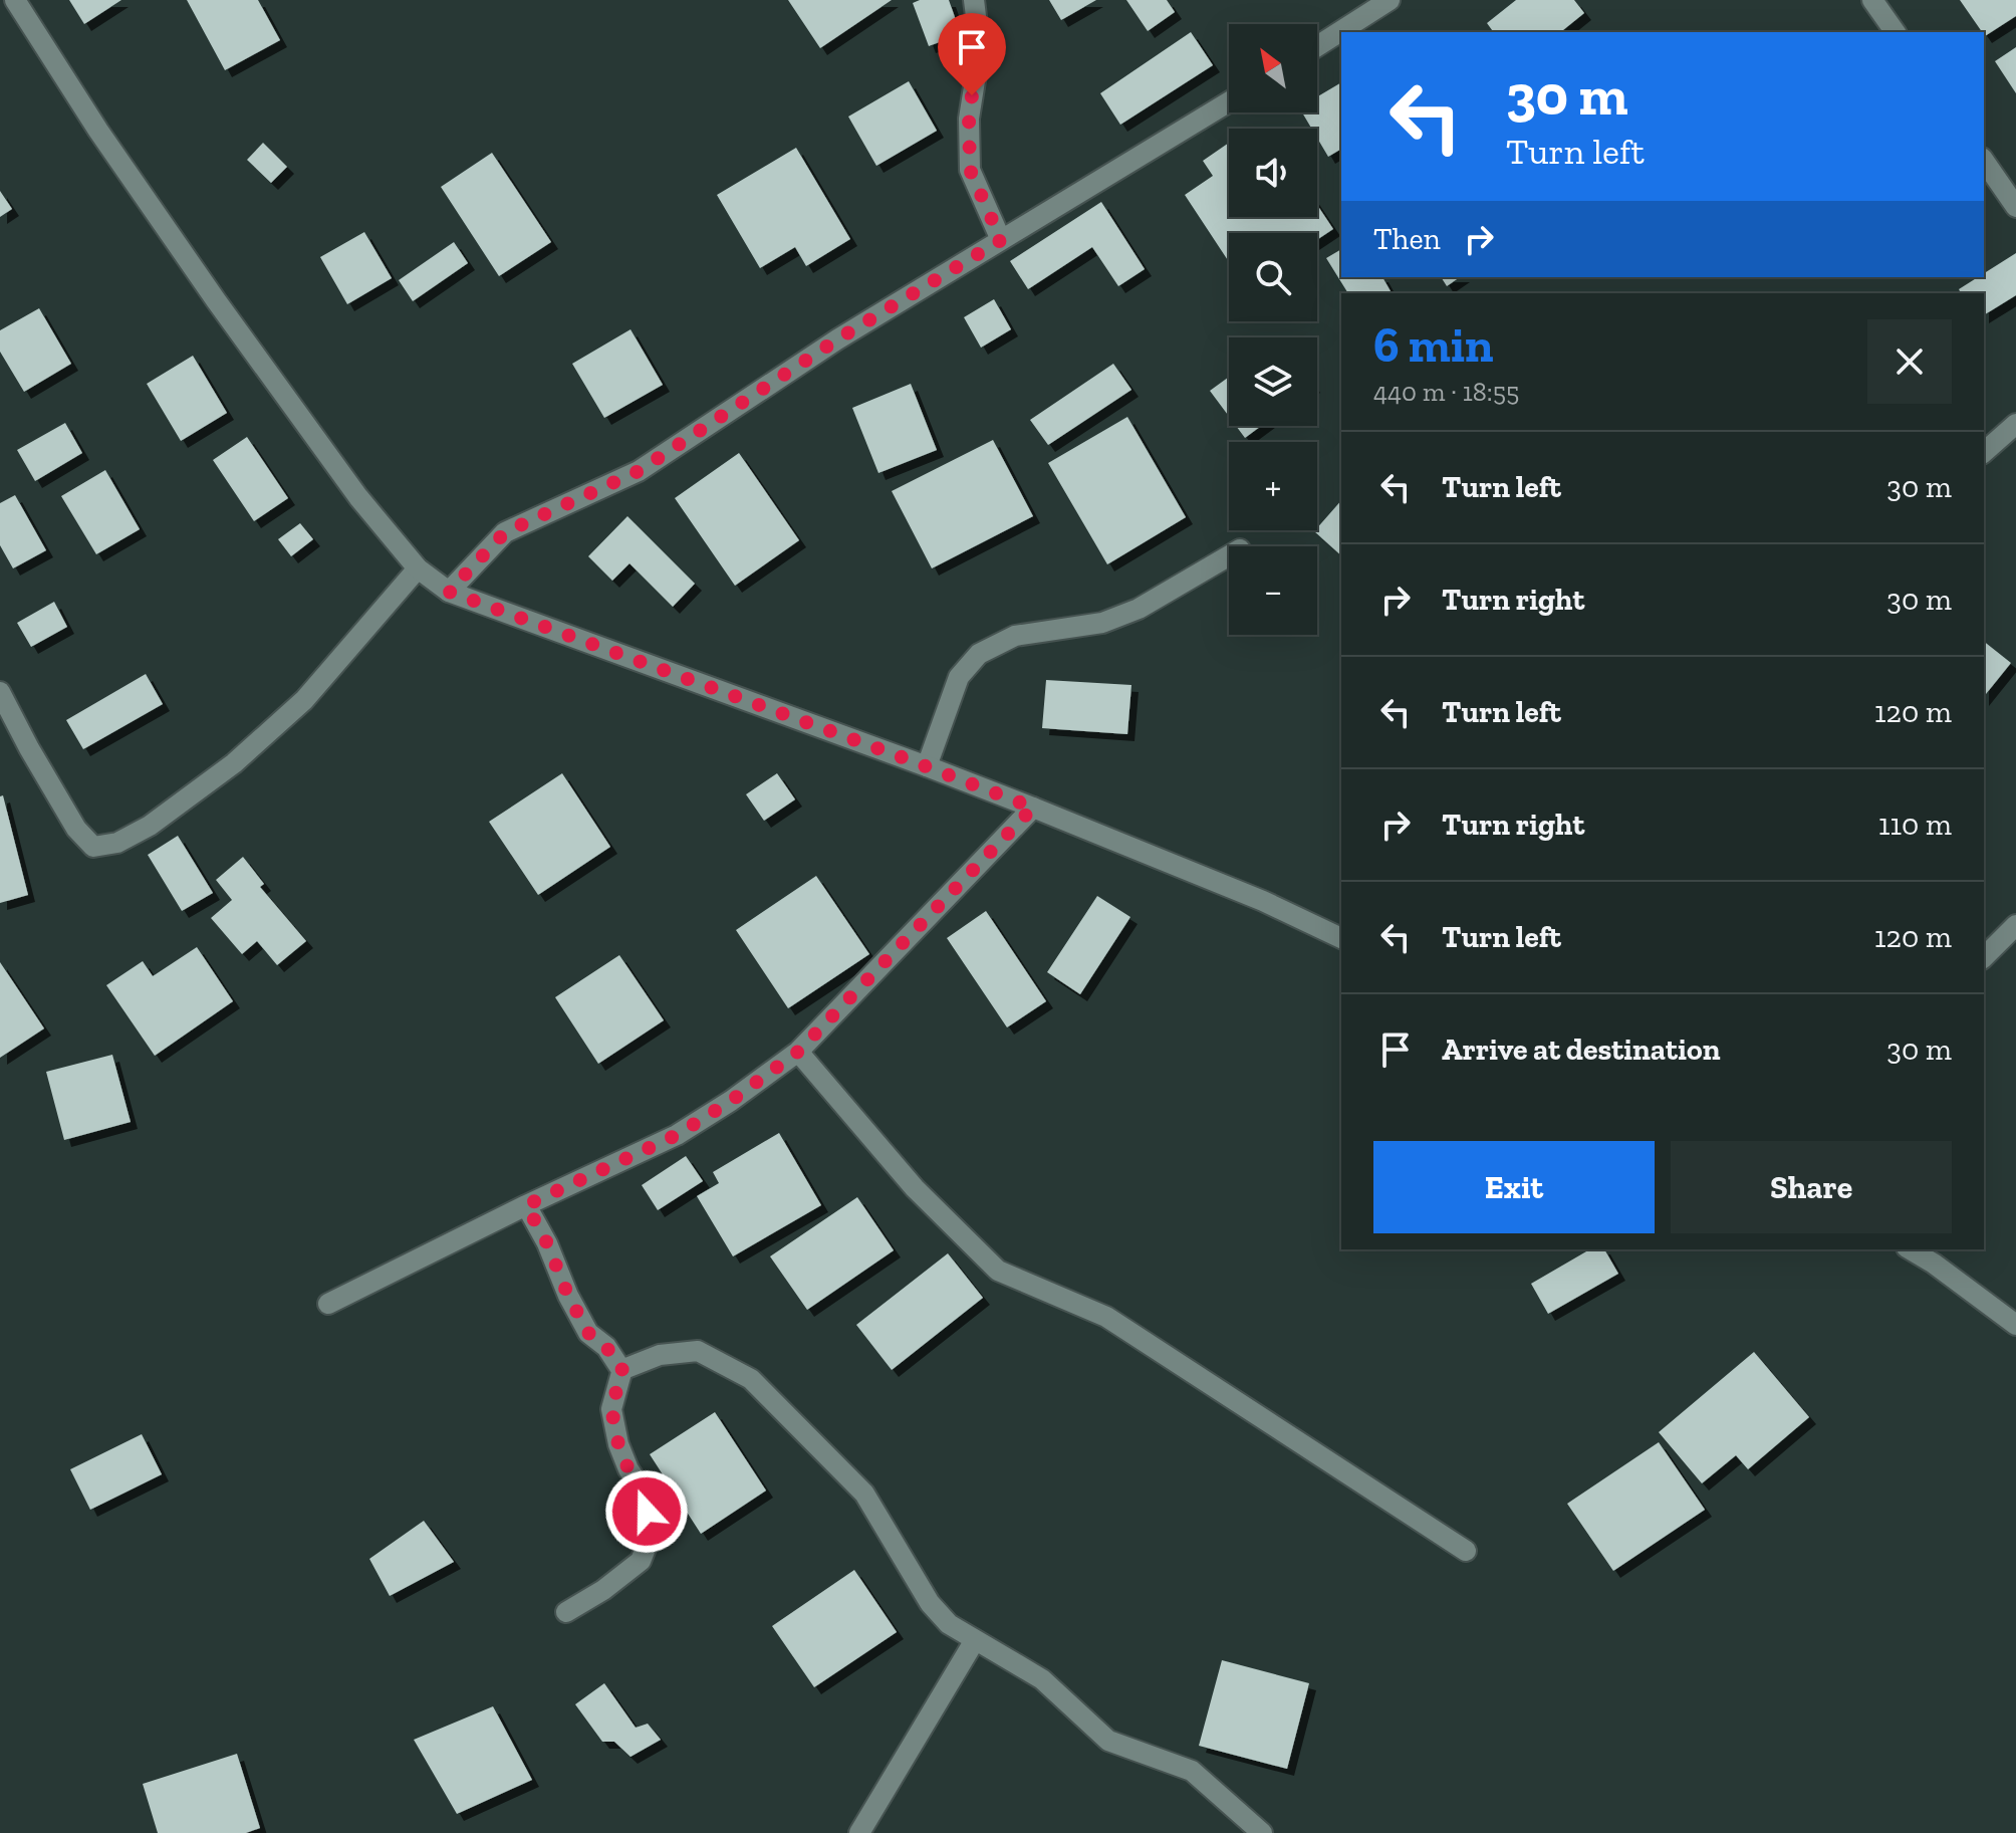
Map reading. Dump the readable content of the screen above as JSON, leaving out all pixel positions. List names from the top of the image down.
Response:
{
  "north": "top left",
  "page": {
    "map_buttons": ["+", "−"],
    "turn": ["30 m", "Turn left"],
    "then": "Then",
    "heading": ["6 min", "440 m · 18:55"],
    "list": [
      {
        "name": "Turn left",
        "value": "30 m"
      },
      {
        "name": "Turn right",
        "value": "30 m"
      },
      {
        "name": "Turn left",
        "value": "120 m"
      },
      {
        "name": "Turn right",
        "value": "110 m"
      },
      {
        "name": "Turn left",
        "value": "120 m"
      },
      {
        "name": "Arrive at destination",
        "value": "30 m"
      }
    ],
    "buttons": ["Exit", "Share"]
  }
}
